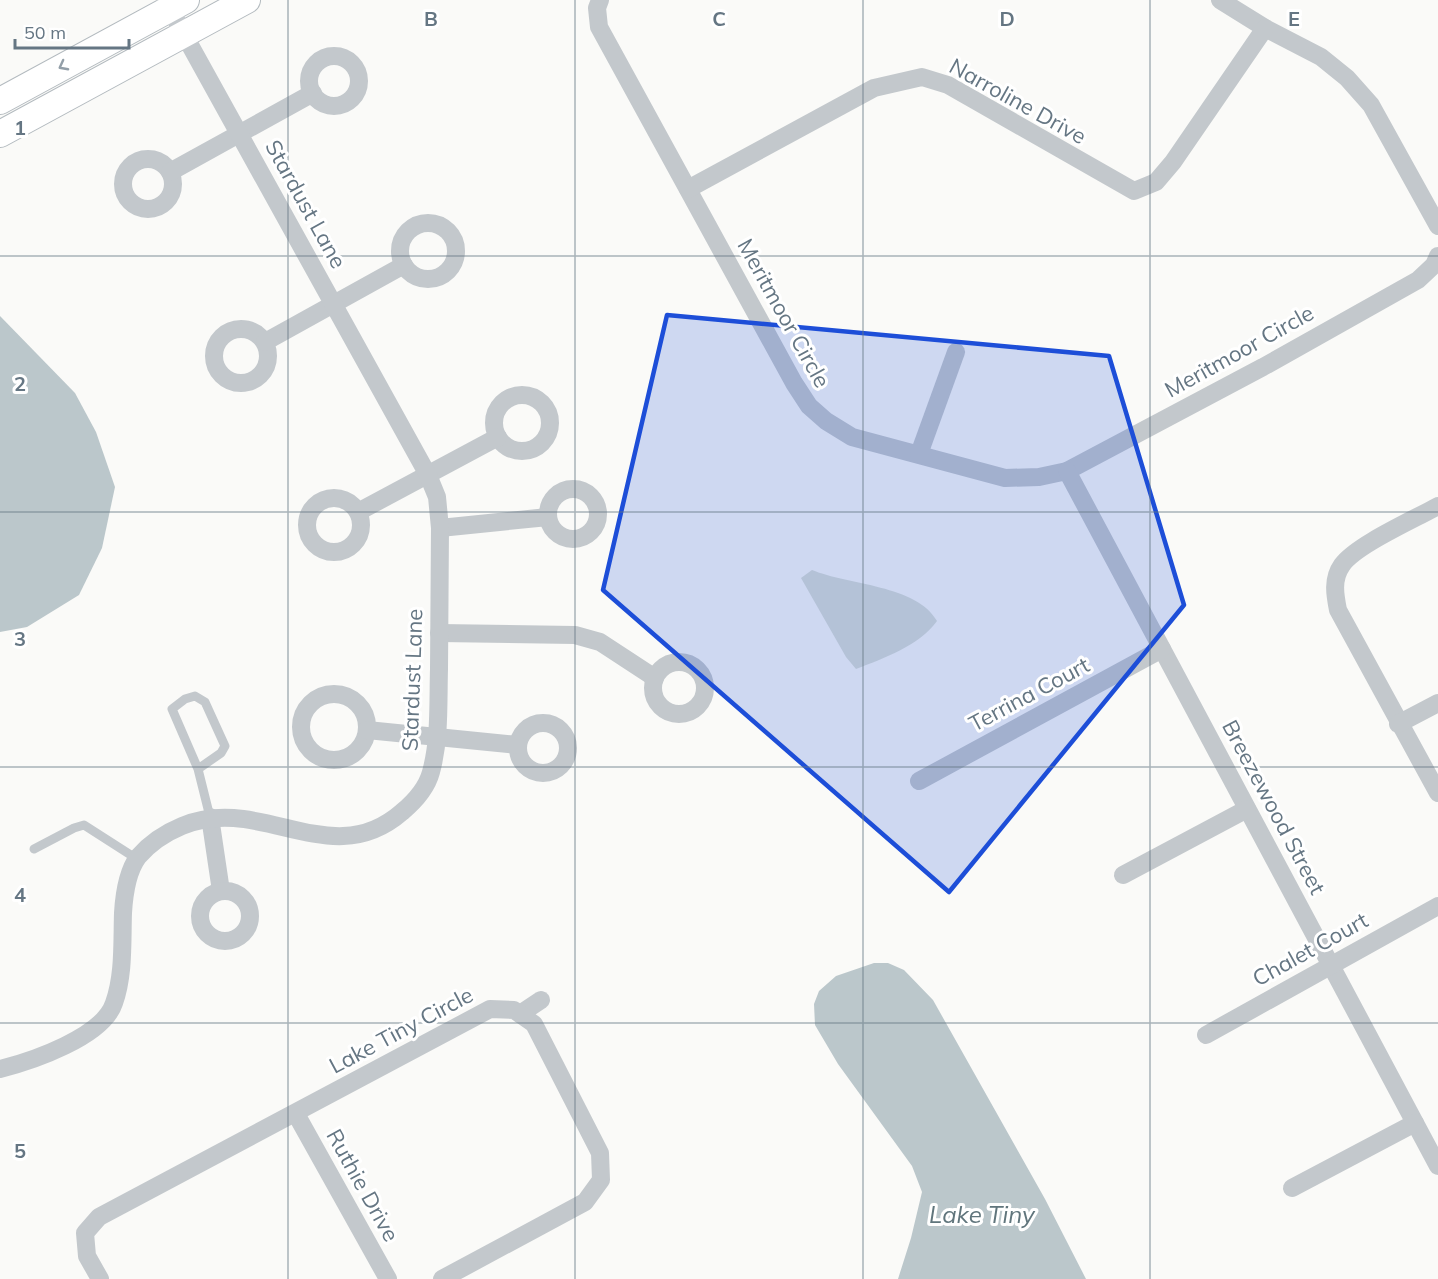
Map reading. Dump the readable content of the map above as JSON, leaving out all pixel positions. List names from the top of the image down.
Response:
{
  "streets": {
    "street": [
      "Narroline Drive",
      "Stardust Lane",
      "Meritmoor Circle",
      "Terrina Court",
      "Breezewood Street",
      "Chalet Court",
      "Lake Tiny Circle",
      "Ruthie Drive"
    ]
  },
  "crossings": [
    ["Narroline Drive", "Meritmoor Circle"],
    ["Meritmoor Circle", "Breezewood Street"],
    ["Terrina Court", "Breezewood Street"],
    ["Breezewood Street", "Chalet Court"],
    ["Lake Tiny Circle", "Ruthie Drive"]
  ],
  "water": ["Lake Tiny"],
  "scale_bar": "50 m",
  "grid": {
    "columns": [
      "B",
      "C",
      "D",
      "E"
    ],
    "rows": [
      "1",
      "2",
      "3",
      "4",
      "5"
    ]
  }
}
